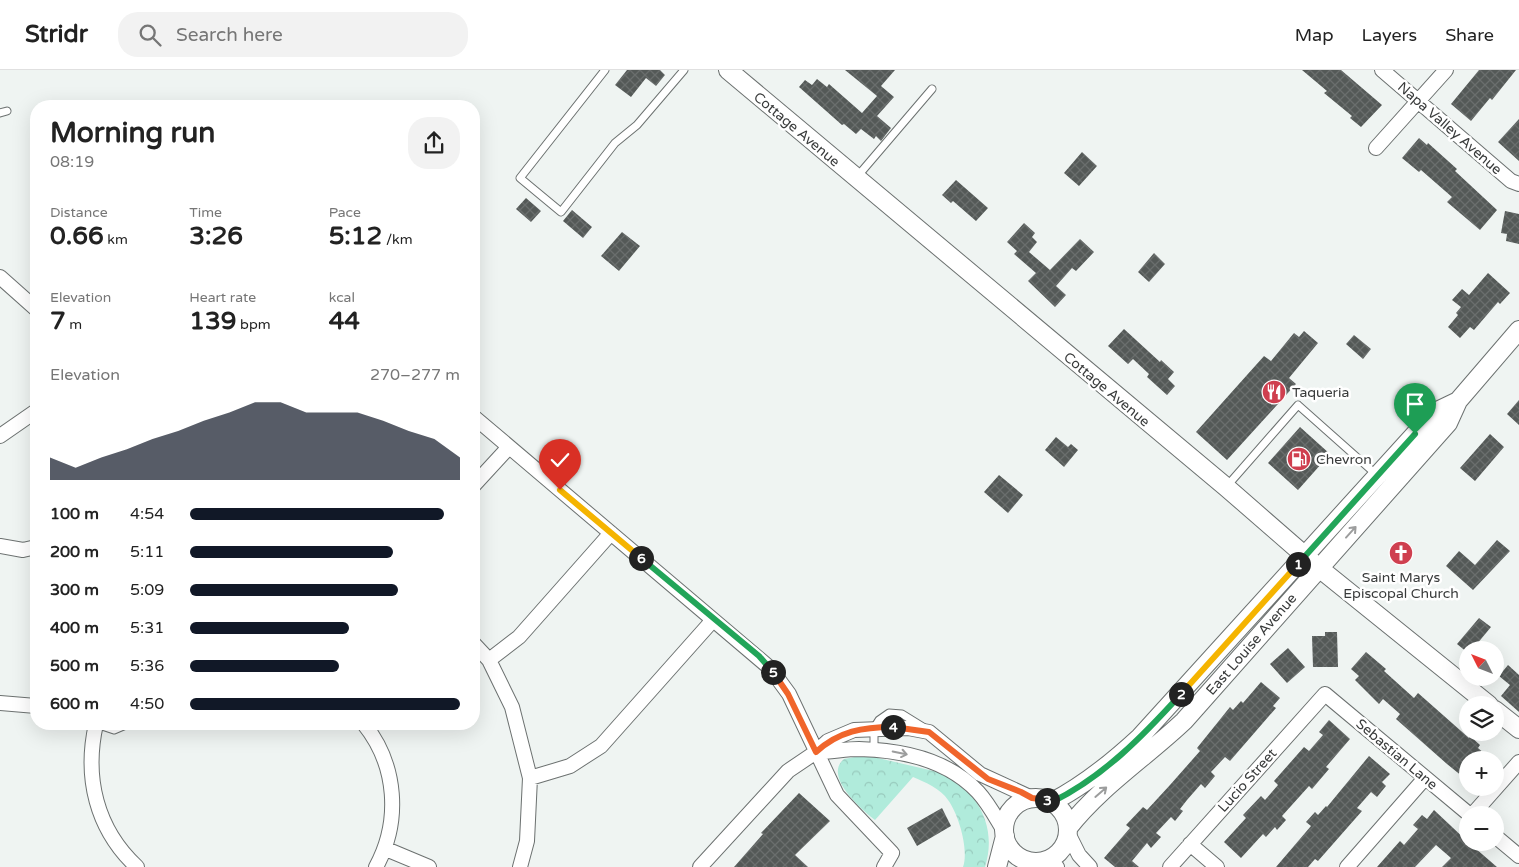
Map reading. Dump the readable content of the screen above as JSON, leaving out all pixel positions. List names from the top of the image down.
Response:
{
  "streets": {
    "street": [
      "Napa Valley Avenue",
      "Cottage Avenue",
      "East Louise Avenue",
      "Sebastian Lane",
      "Lucio Street"
    ]
  },
  "crossings": [
    ["Cottage Avenue", "East Louise Avenue"],
    ["Sebastian Lane", "Lucio Street"]
  ],
  "places": {
    "restaurant": ["Taqueria"],
    "fuel station": ["Chevron"],
    "church": ["Saint Marys Episcopal Church"]
  },
  "north": "top left",
  "page": {
    "header": "Stridr",
    "search": "Search here",
    "nav": ["Map", "Layers", "Share"],
    "heading": ["Morning run", "08:19"],
    "stats": [
      ["Distance", "0.66 km"],
      ["Time", "3:26"],
      ["Pace", "5:12 /km"],
      ["Elevation", "7 m"],
      ["Heart rate", "139 bpm"],
      ["kcal", "44"]
    ],
    "chart": ["Elevation", "270–277 m"],
    "list": [
      {
        "name": "100 m",
        "note": "4:54"
      },
      {
        "name": "200 m",
        "note": "5:11"
      },
      {
        "name": "300 m",
        "note": "5:09"
      },
      {
        "name": "400 m",
        "note": "5:31"
      },
      {
        "name": "500 m",
        "note": "5:36"
      },
      {
        "name": "600 m",
        "note": "4:50"
      }
    ],
    "pins": [
      "6",
      "1",
      "5",
      "2",
      "4",
      "3"
    ],
    "map_buttons": ["+", "−"]
  }
}
